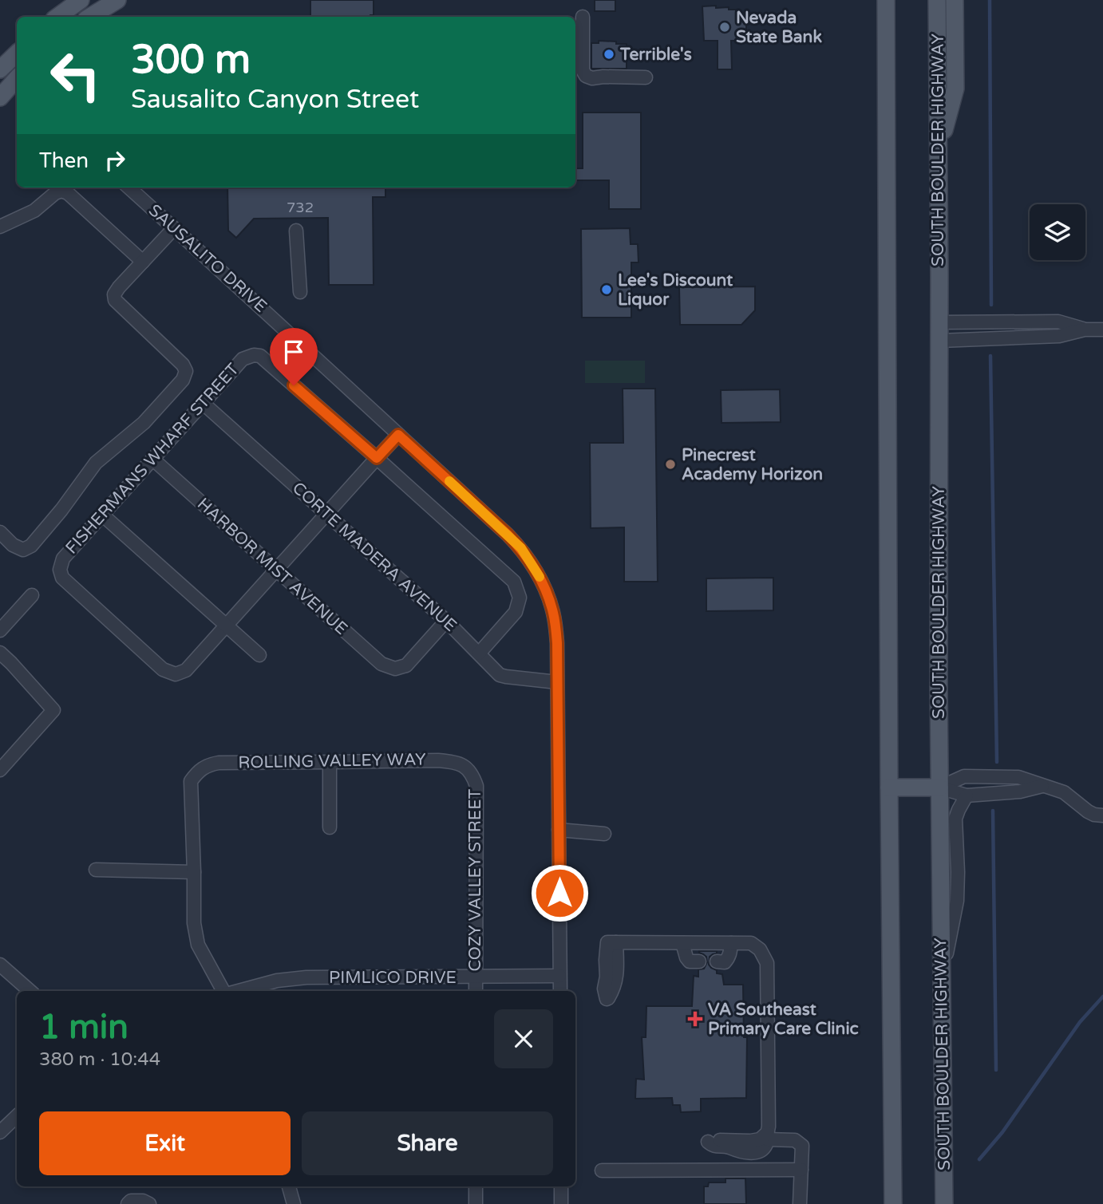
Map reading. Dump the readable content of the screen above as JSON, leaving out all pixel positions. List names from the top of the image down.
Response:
{
  "streets": {
    "main road": ["SOUTH BOULDER HIGHWAY"],
    "street": [
      "SAUSALITO DRIVE",
      "FISHERMANS WHARF STREET",
      "CORTE MADERA AVENUE",
      "HARBOR MIST AVENUE",
      "ROLLING VALLEY WAY",
      "COZY VALLEY STREET",
      "PIMLICO DRIVE"
    ]
  },
  "crossings": [
    ["SAUSALITO DRIVE", "CORTE MADERA AVENUE"],
    ["SAUSALITO DRIVE", "PIMLICO DRIVE"],
    ["FISHERMANS WHARF STREET", "CORTE MADERA AVENUE"],
    ["FISHERMANS WHARF STREET", "HARBOR MIST AVENUE"],
    ["CORTE MADERA AVENUE", "HARBOR MIST AVENUE"],
    ["ROLLING VALLEY WAY", "COZY VALLEY STREET"],
    ["COZY VALLEY STREET", "PIMLICO DRIVE"]
  ],
  "places": {
    "other": [
      "Nevada State Bank",
      "Terrible's",
      "Lee's Discount Liquor",
      "Pinecrest Academy Horizon"
    ],
    "health": ["VA Southeast Primary Care Clinic"]
  },
  "house_numbers": ["732"],
  "page": {
    "turn": ["300 m", "Sausalito Canyon Street"],
    "then": "Then",
    "heading": ["1 min", "380 m · 10:44"],
    "buttons": ["Exit", "Share"]
  }
}
